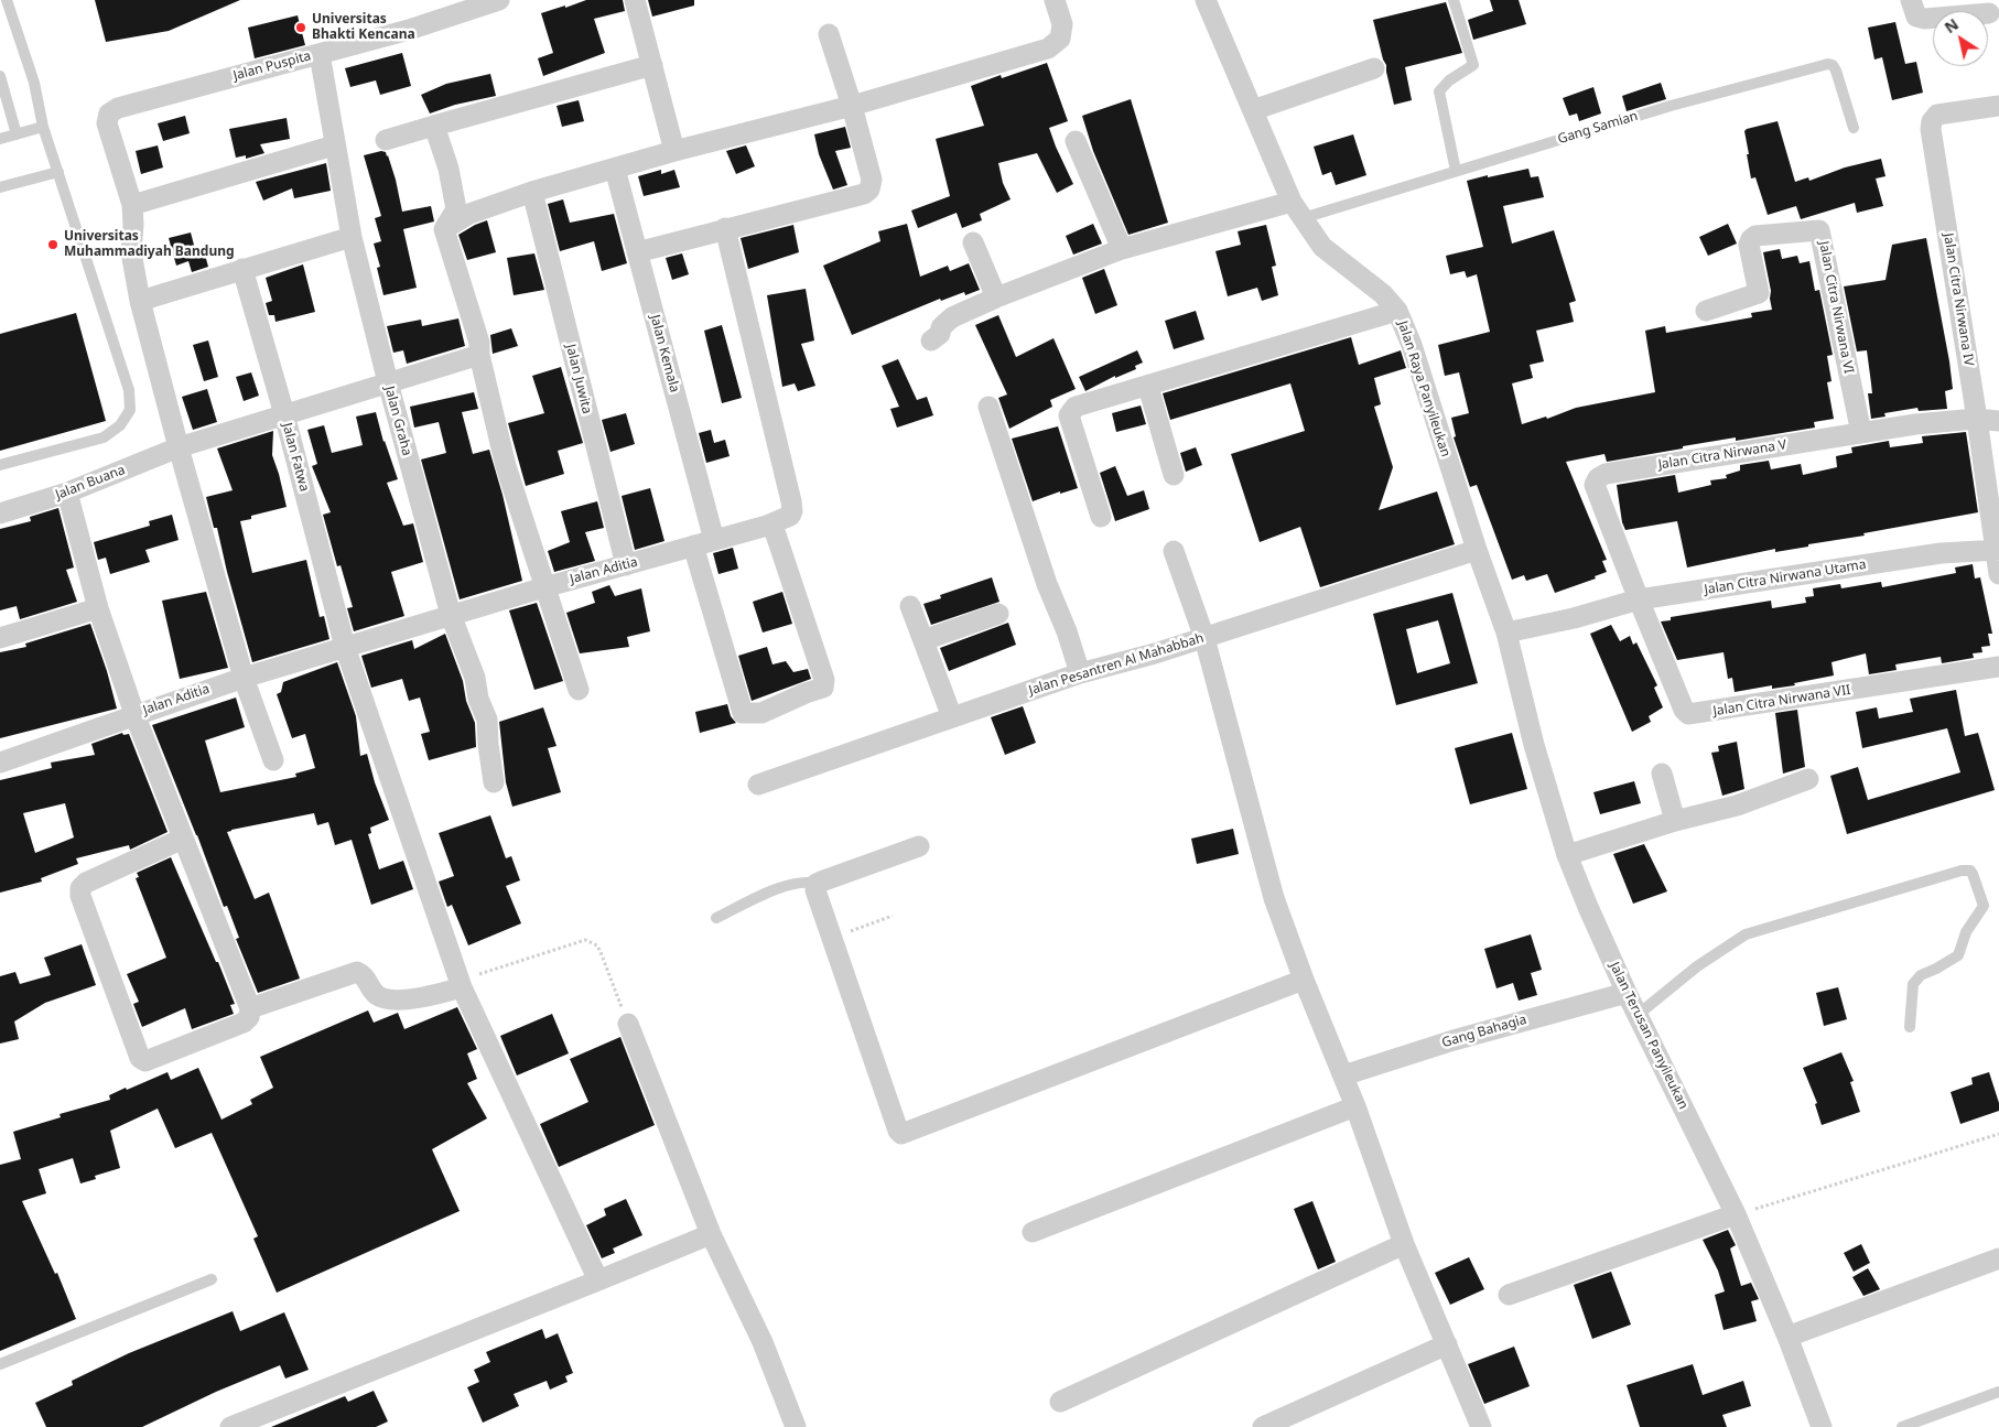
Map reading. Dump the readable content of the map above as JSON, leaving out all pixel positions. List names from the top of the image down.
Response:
{
  "streets": {
    "street": [
      "Jalan Puspita",
      "Jalan Citra Nirwana IV",
      "Jalan Citra Nirwana VI",
      "Jalan Kemala",
      "Jalan Juwita",
      "Jalan Raya Panyileukan",
      "Jalan Graha",
      "Jalan Citra Nirwana V",
      "Jalan Fatwa",
      "Jalan Buana",
      "Jalan Aditia",
      "Jalan Citra Nirwana Utama",
      "Jalan Pesantren Al Mahabbah",
      "Jalan Citra Nirwana VII",
      "Gang Bahagia",
      "Jalan Terusan Panyileukan"
    ],
    "lane": ["Gang Samian"]
  },
  "crossings": [
    ["Jalan Puspita", "Jalan Graha"],
    ["Gang Samian", "Jalan Raya Panyileukan"],
    ["Jalan Citra Nirwana IV", "Jalan Citra Nirwana V"],
    ["Jalan Citra Nirwana IV", "Jalan Citra Nirwana Utama"],
    ["Jalan Citra Nirwana VI", "Jalan Citra Nirwana V"],
    ["Jalan Kemala", "Jalan Aditia"],
    ["Jalan Juwita", "Jalan Aditia"],
    ["Jalan Raya Panyileukan", "Jalan Citra Nirwana Utama"],
    ["Jalan Raya Panyileukan", "Jalan Pesantren Al Mahabbah"],
    ["Jalan Raya Panyileukan", "Jalan Terusan Panyileukan"],
    ["Jalan Graha", "Jalan Buana"],
    ["Jalan Graha", "Jalan Aditia"],
    ["Jalan Citra Nirwana V", "Jalan Citra Nirwana Utama"],
    ["Jalan Citra Nirwana V", "Jalan Citra Nirwana VII"],
    ["Jalan Fatwa", "Jalan Buana"],
    ["Jalan Fatwa", "Jalan Aditia"],
    ["Jalan Citra Nirwana Utama", "Jalan Citra Nirwana VII"],
    ["Jalan Citra Nirwana Utama", "Jalan Terusan Panyileukan"],
    ["Gang Bahagia", "Jalan Terusan Panyileukan"]
  ],
  "places": ["Universitas Bhakti Kencana", "Universitas Muhammadiyah Bandung"],
  "north": "top left"
}
